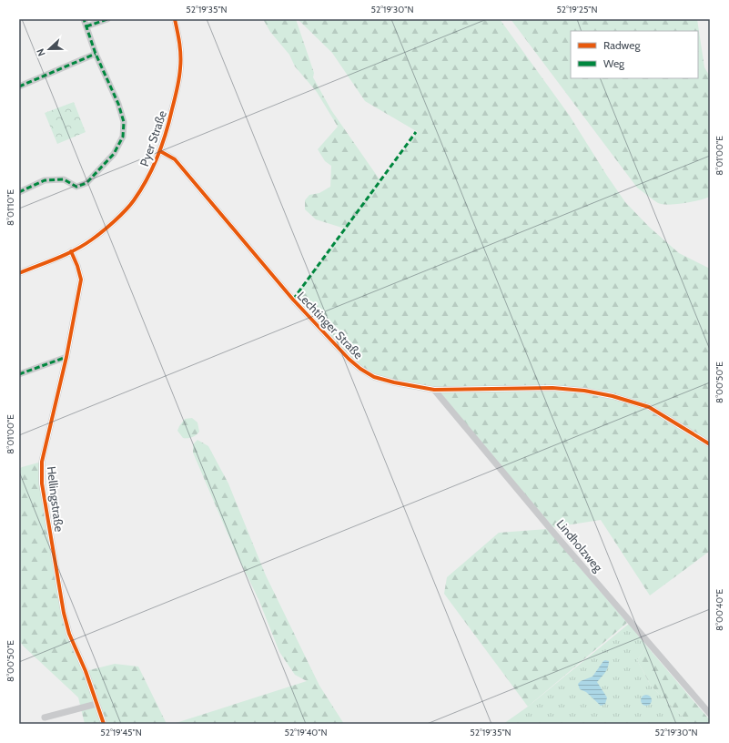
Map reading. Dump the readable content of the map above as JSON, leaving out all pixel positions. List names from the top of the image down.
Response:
{
  "streets": {
    "street": [
      "Pyer Straße",
      "Lechtinger Straße",
      "Hellingstraße",
      "Lindholzweg"
    ]
  },
  "crossings": [
    ["Pyer Straße", "Lechtinger Straße"],
    ["Pyer Straße", "Hellingstraße"],
    ["Lechtinger Straße", "Lindholzweg"]
  ],
  "legend": ["Radweg", "Weg"],
  "north": "left",
  "coordinates": [
    "52°19'35\"N",
    "52°19'30\"N",
    "52°19'25\"N",
    "8°01'00\"E",
    "8°01'10\"E",
    "8°00'50\"E",
    "8°00'40\"E",
    "52°19'45\"N",
    "52°19'40\"N"
  ]
}
